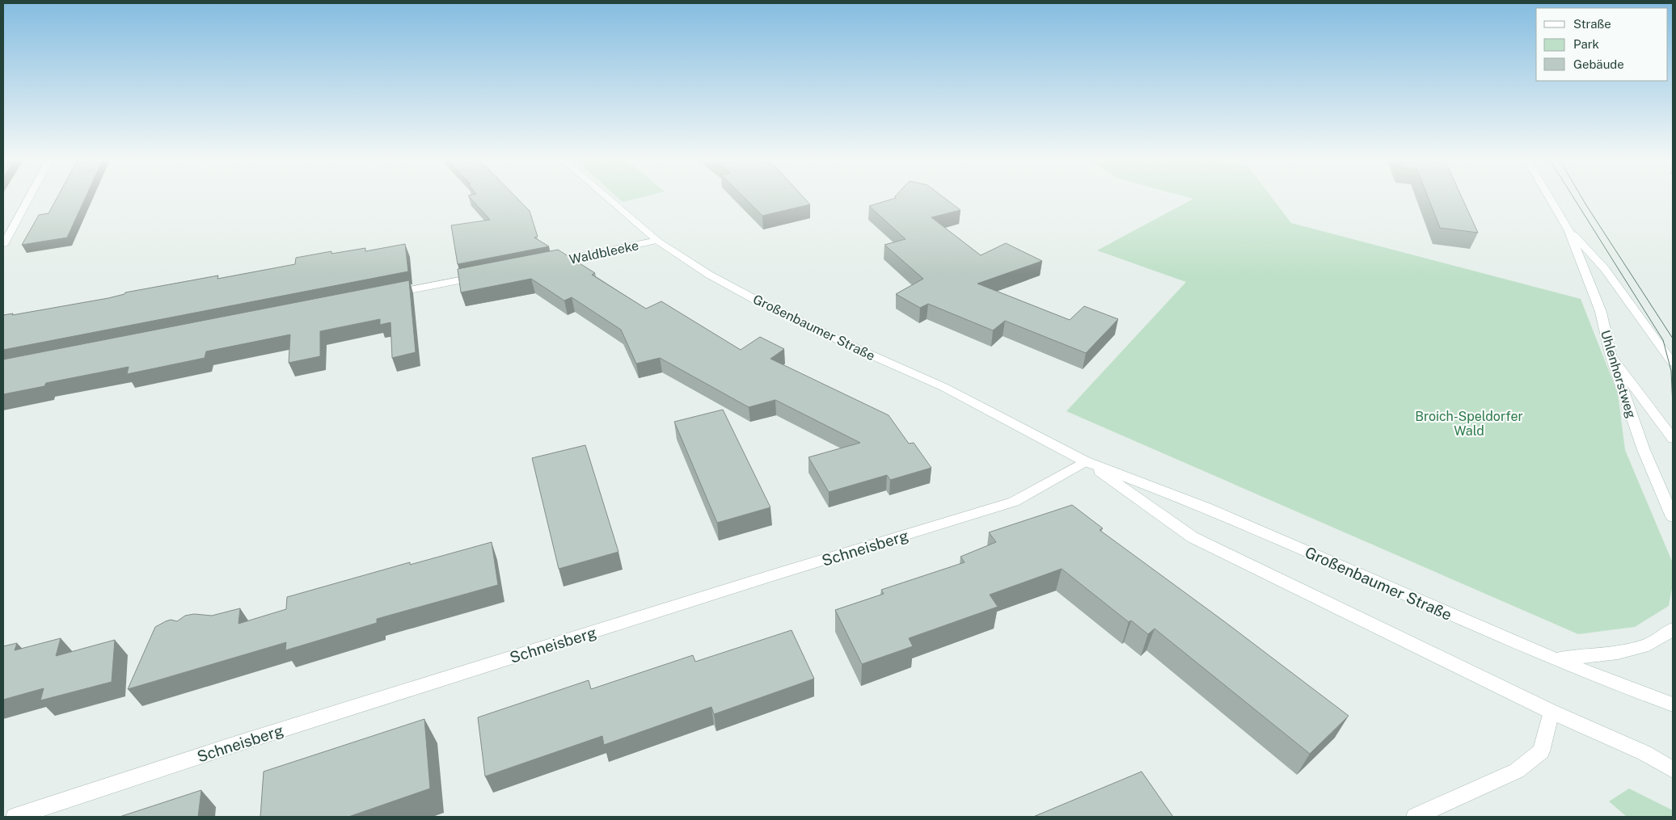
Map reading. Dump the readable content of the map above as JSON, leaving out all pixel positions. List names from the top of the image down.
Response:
{
  "streets": {
    "street": [
      "Waldbleeke",
      "Großenbaumer Straße",
      "Uhlenhorstweg",
      "Schneisberg"
    ]
  },
  "crossings": [
    ["Waldbleeke", "Großenbaumer Straße"],
    ["Großenbaumer Straße", "Schneisberg"]
  ],
  "parks": ["Broich-Speldorfer Wald"],
  "legend": ["Straße", "Park", "Gebäude"]
}
